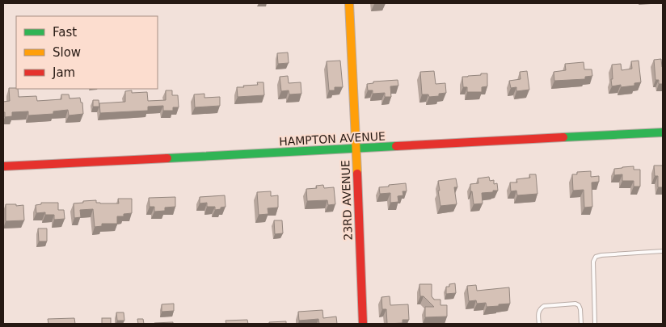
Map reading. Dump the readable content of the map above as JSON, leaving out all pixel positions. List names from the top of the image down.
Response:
{
  "streets": {
    "street": ["HAMPTON AVENUE", "23RD AVENUE"]
  },
  "crossings": [
    ["HAMPTON AVENUE", "23RD AVENUE"]
  ],
  "legend": ["Fast", "Slow", "Jam"]
}
